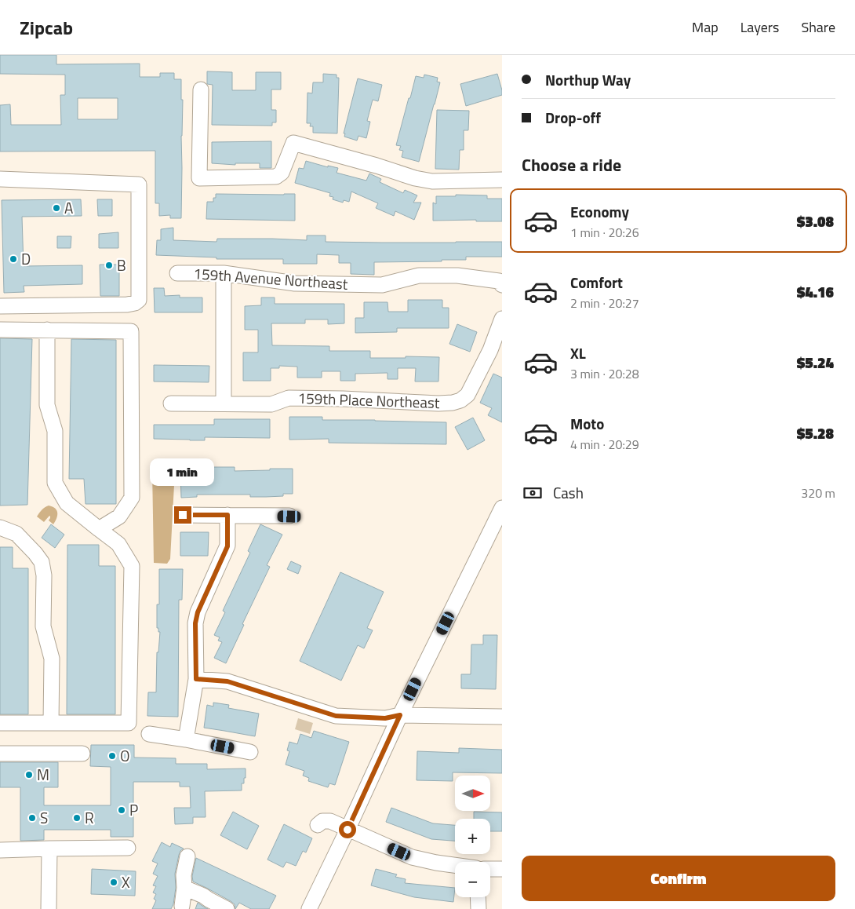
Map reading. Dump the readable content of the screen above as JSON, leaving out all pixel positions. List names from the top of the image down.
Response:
{
  "streets": {
    "street": ["159th Avenue Northeast", "159th Place Northeast"]
  },
  "places": [
    "A",
    "D",
    "B",
    "O",
    "M",
    "P",
    "S",
    "R",
    "X"
  ],
  "north": "right",
  "page": {
    "header": "Zipcab",
    "nav": ["Map", "Layers", "Share"],
    "banner": ["Northup Way", "Drop-off"],
    "heading": "Choose a ride",
    "list": [
      {
        "name": "Economy",
        "note": "1 min · 20:26",
        "value": "$3.08"
      },
      {
        "name": "Comfort",
        "note": "2 min · 20:27",
        "value": "$4.16"
      },
      {
        "name": "XL",
        "note": "3 min · 20:28",
        "value": "$5.24"
      },
      {
        "name": "Moto",
        "note": "4 min · 20:29",
        "value": "$5.28"
      }
    ],
    "bubble": "1 min",
    "pay": ["Cash", "320 m"],
    "map_buttons": ["+", "−"],
    "buttons": "Confirm"
  }
}
